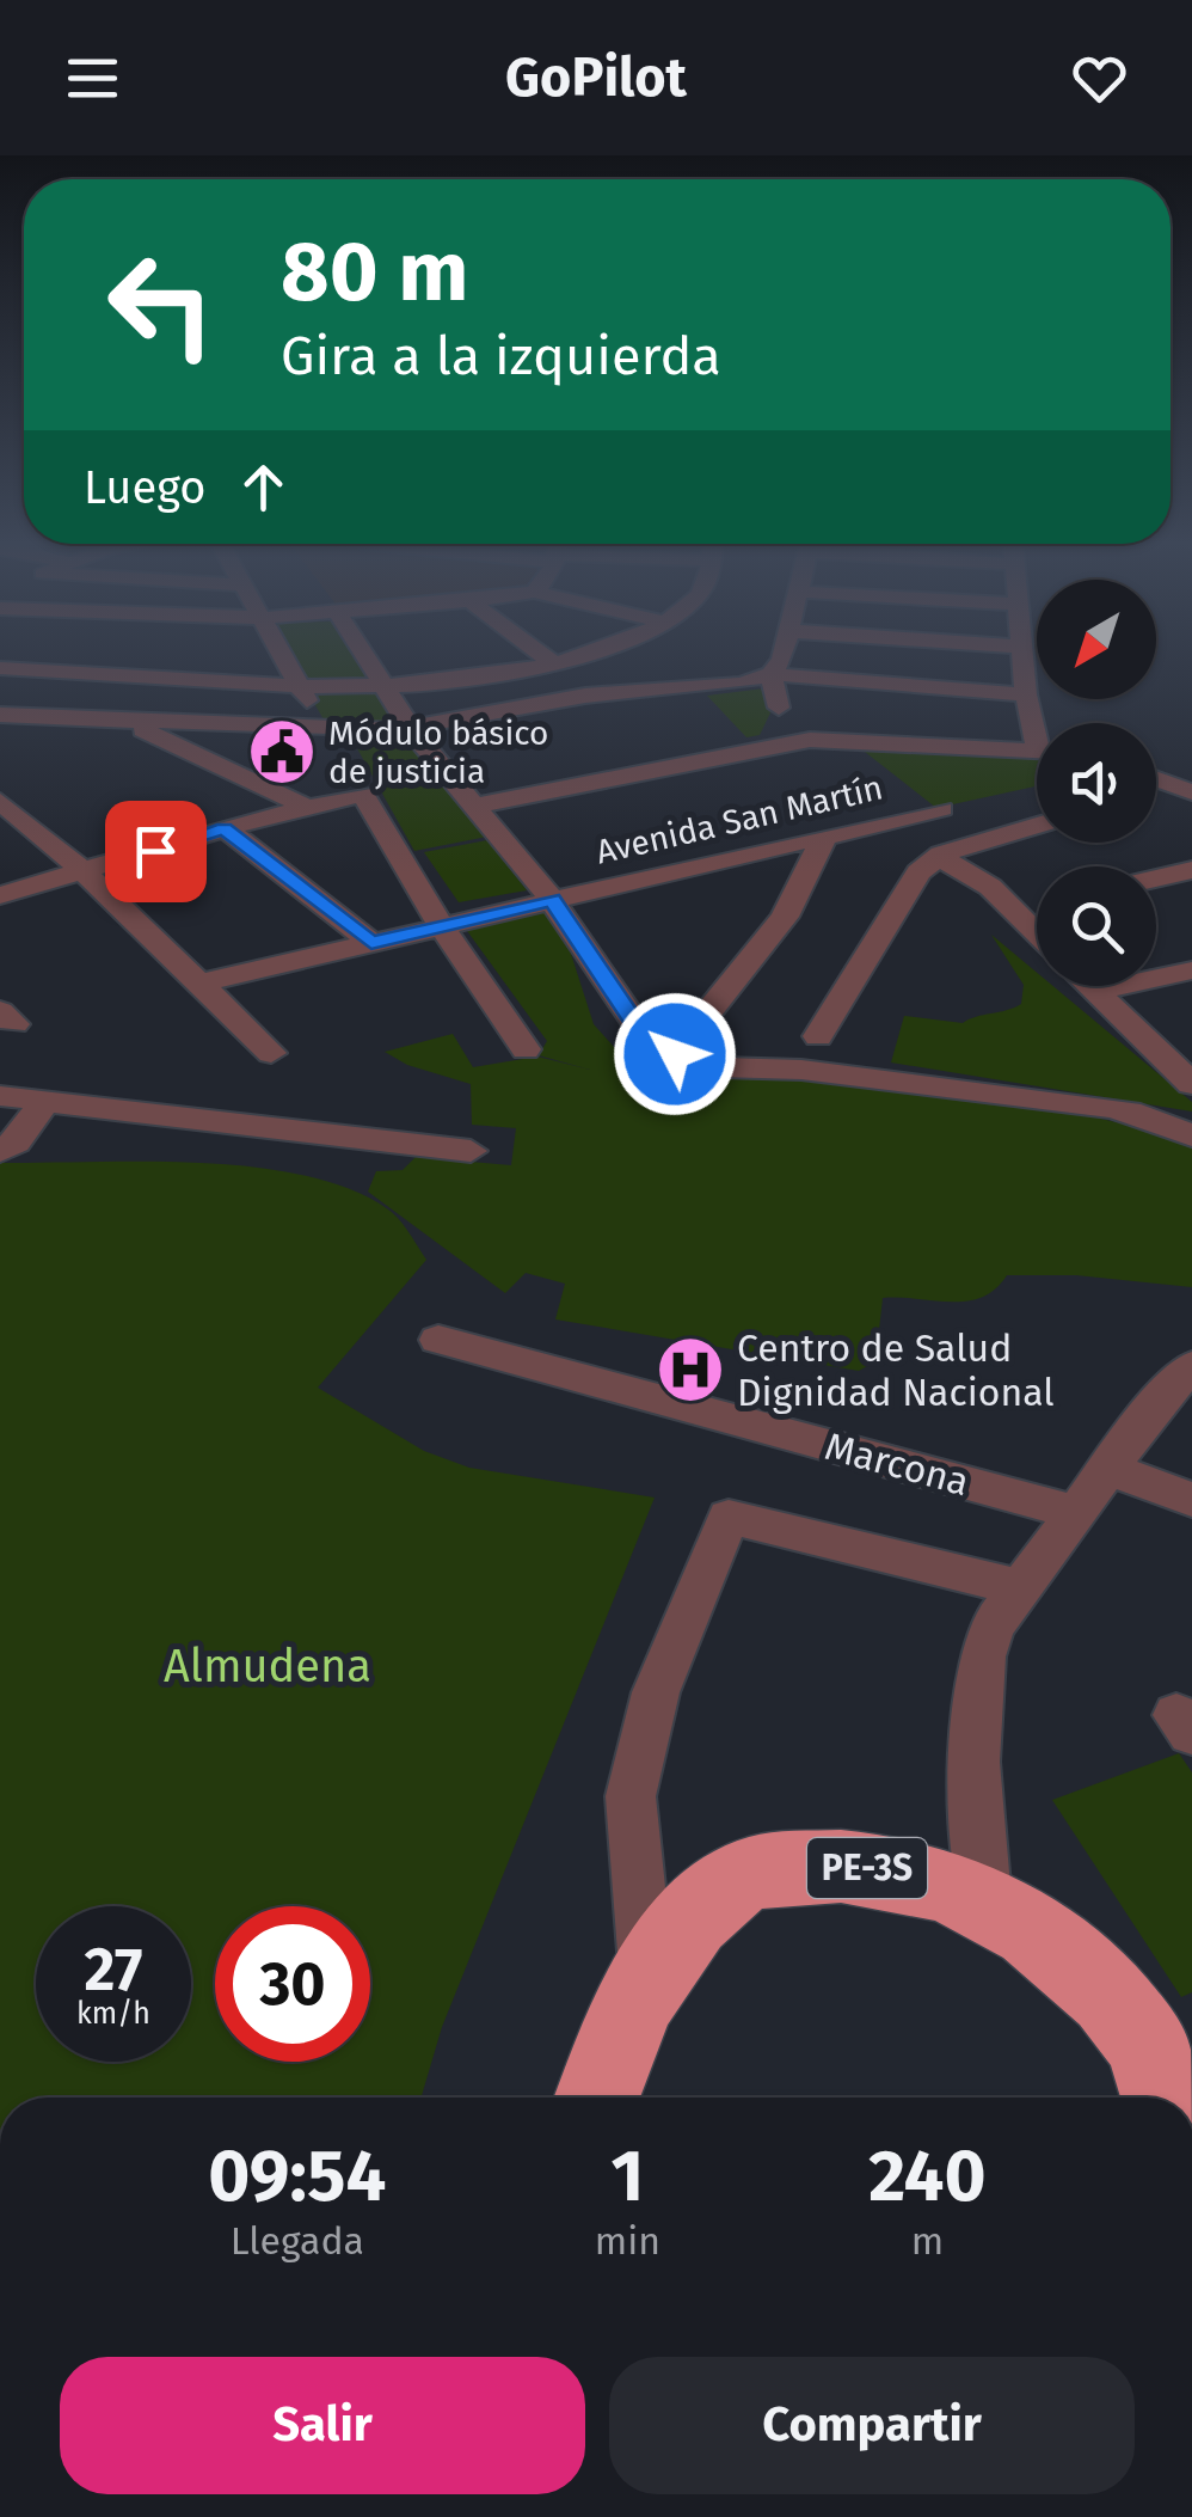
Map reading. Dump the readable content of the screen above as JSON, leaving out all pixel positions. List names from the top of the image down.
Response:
{
  "streets": {
    "highway": ["PE-3S"],
    "street": ["Avenida San Martín", "Marcona"]
  },
  "parks": ["Almudena"],
  "places": {
    "public building": ["Módulo básico de justicia"],
    "hospital": ["Centro de Salud Dignidad Nacional"]
  },
  "north": "bottom left",
  "page": {
    "header": "GoPilot",
    "turn": ["80 m", "Gira a la izquierda"],
    "then": "Luego",
    "speed": "27 km/h",
    "limit": "30",
    "eta": [
      "09:54",
      "Llegada",
      "1",
      "min",
      "240",
      "m"
    ],
    "buttons": ["Salir", "Compartir"]
  }
}
